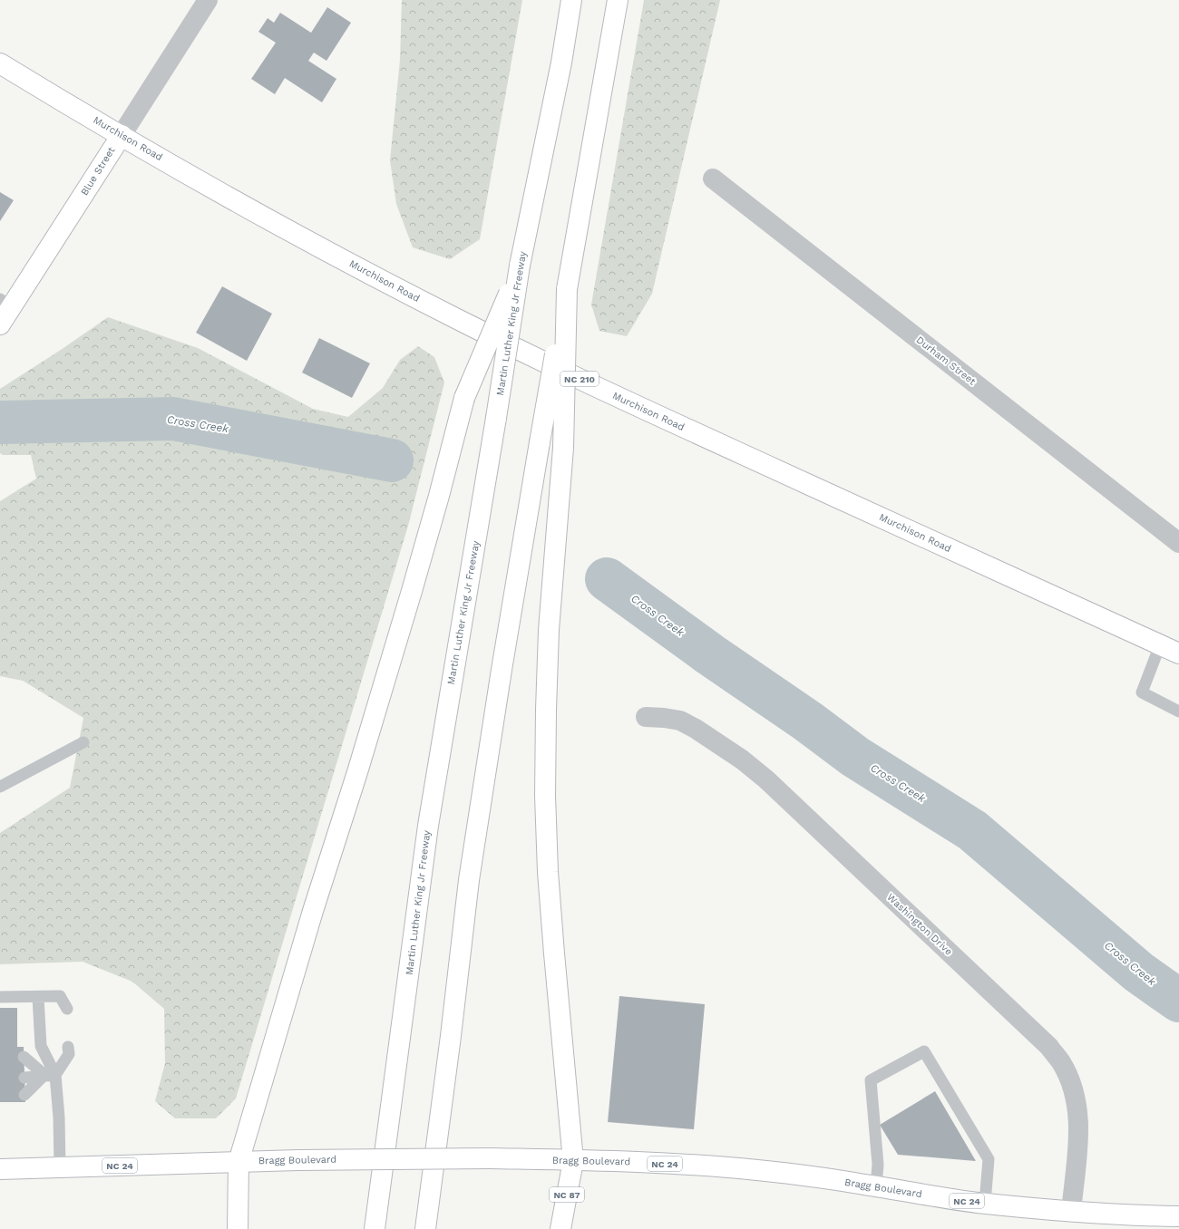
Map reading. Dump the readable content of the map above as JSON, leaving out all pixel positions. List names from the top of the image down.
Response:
{
  "streets": {
    "main road": [
      "Murchison Road",
      "Blue Street",
      "Martin Luther King Jr Freeway",
      "NC 210",
      "Bragg Boulevard",
      "NC 24",
      "NC 87"
    ],
    "street": ["Durham Street", "Washington Drive"]
  },
  "crossings": [
    ["Murchison Road", "Blue Street"],
    ["Washington Drive", "Bragg Boulevard"],
    ["Bragg Boulevard", "NC 87"]
  ],
  "water": ["Cross Creek"]
}
